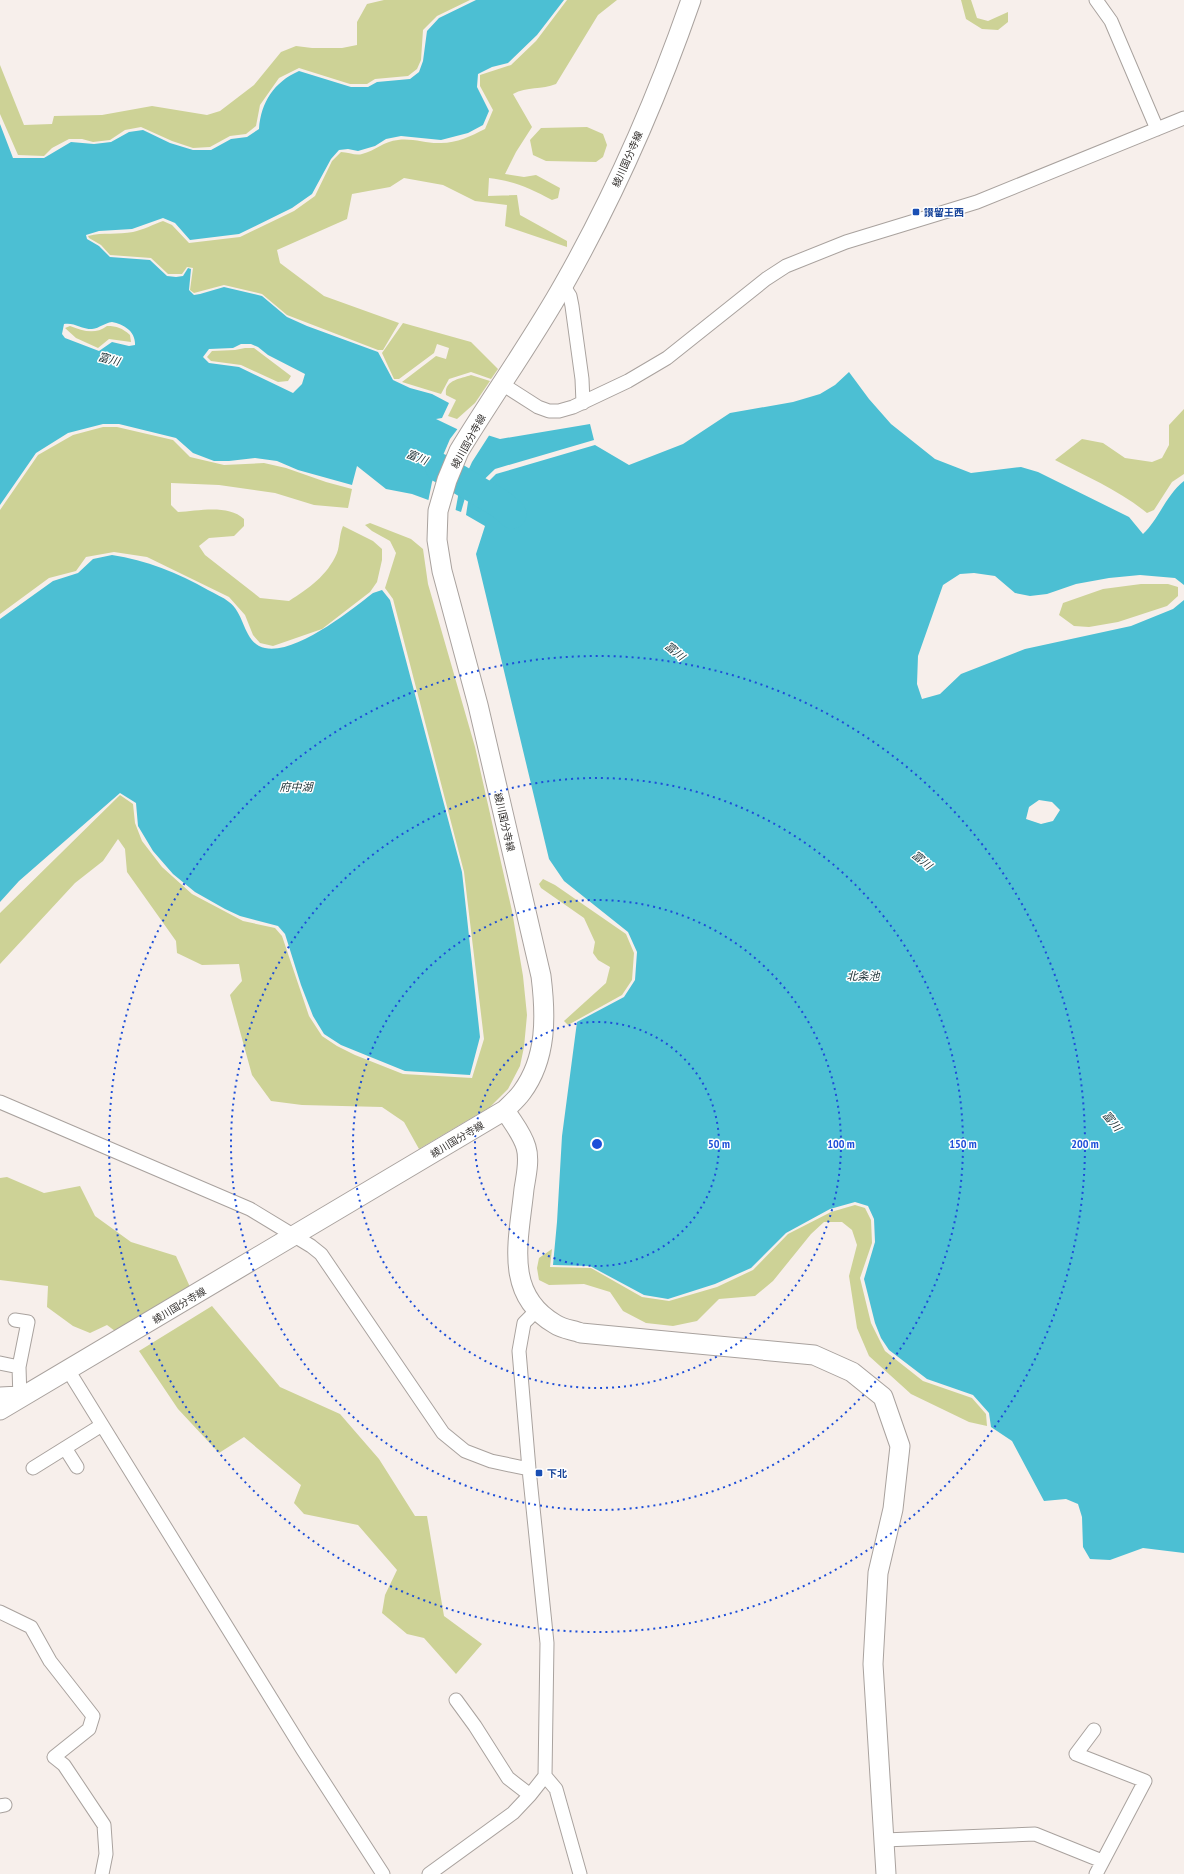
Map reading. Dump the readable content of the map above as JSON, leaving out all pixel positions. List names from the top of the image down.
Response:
{
  "streets": {
    "main road": ["綾川国分寺線"]
  },
  "water": ["富川", "府中湖", "北条池"],
  "places": {
    "transit": ["讃留王西", "下北"]
  },
  "rings": [
    "50 m",
    "100 m",
    "150 m",
    "200 m"
  ]
}
